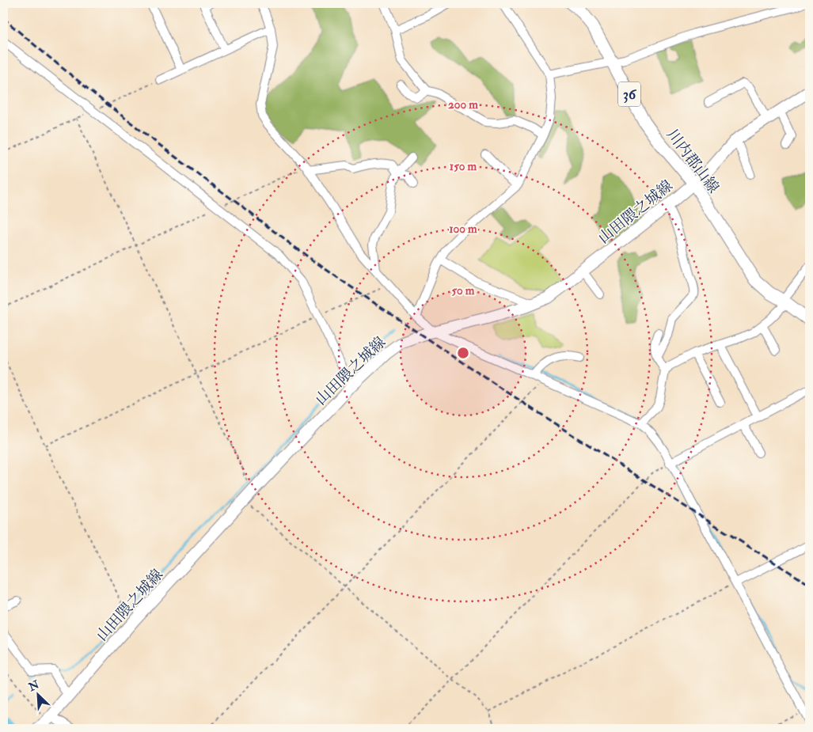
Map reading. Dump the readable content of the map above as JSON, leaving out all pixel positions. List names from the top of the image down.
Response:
{
  "streets": {
    "main road": ["36", "川内郡山線", "山田隈之城線"]
  },
  "crossings": [
    ["川内郡山線", "山田隈之城線"]
  ],
  "north": "top left",
  "rings": [
    "200 m",
    "150 m",
    "100 m",
    "50 m"
  ]
}
